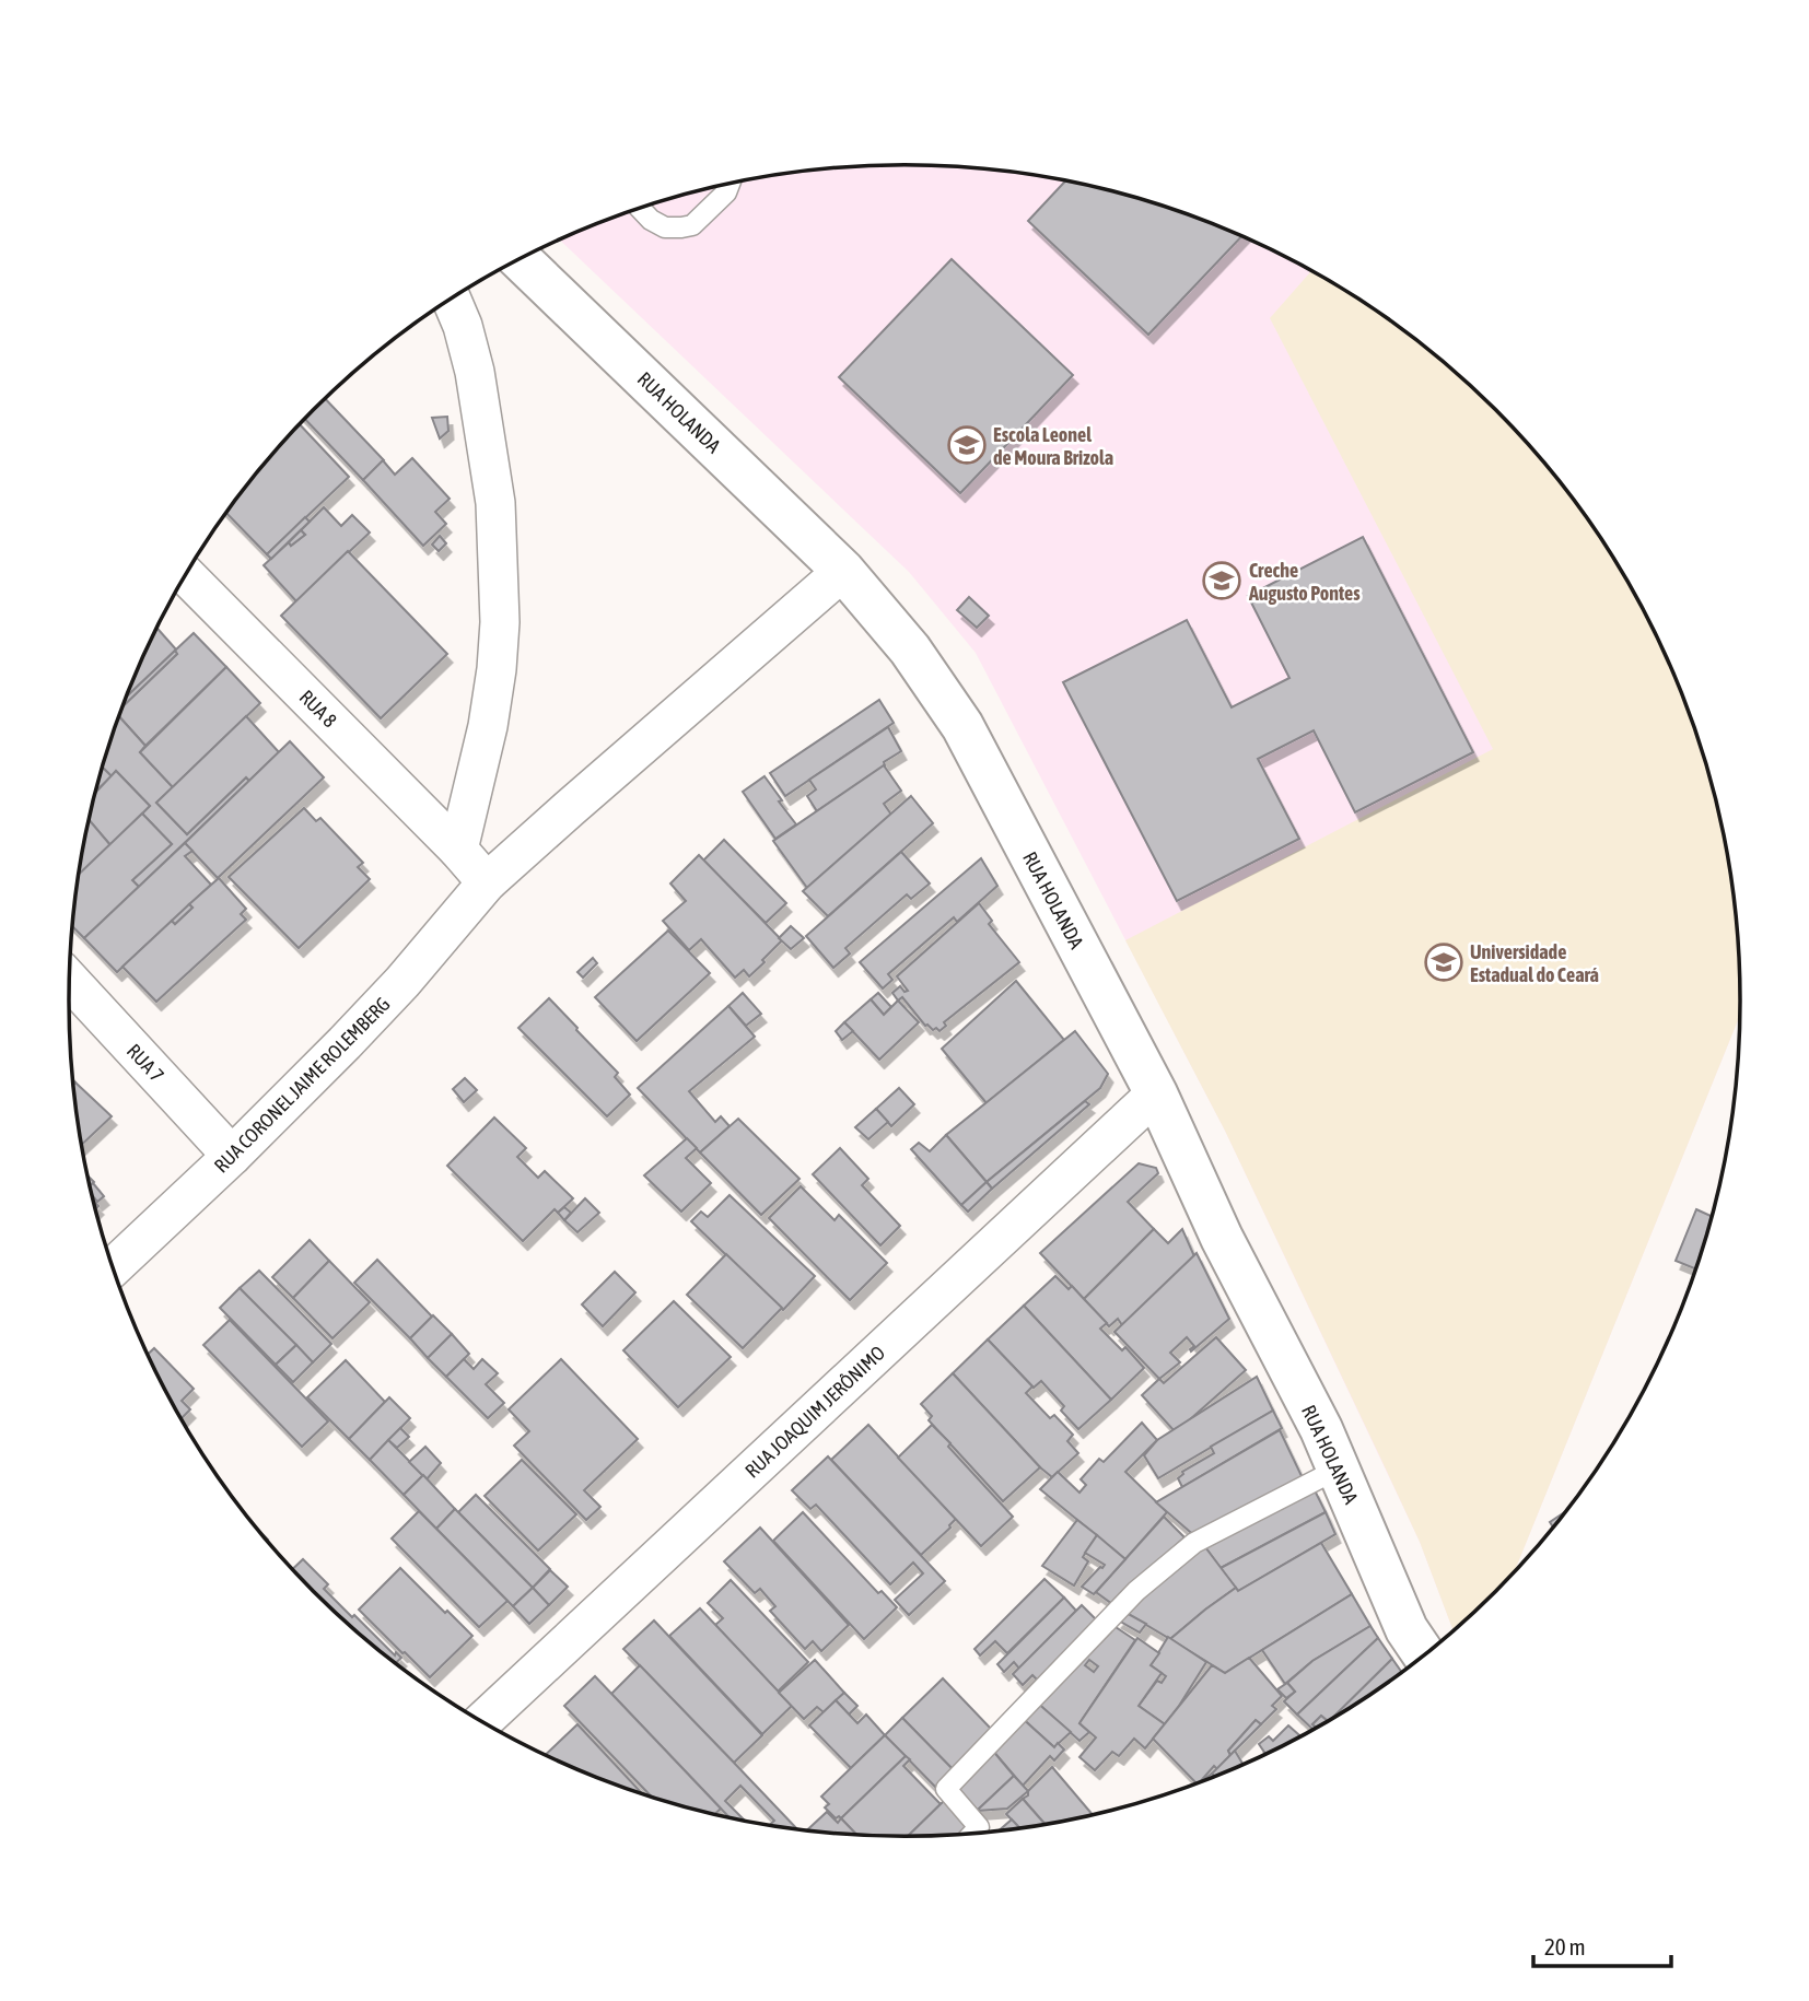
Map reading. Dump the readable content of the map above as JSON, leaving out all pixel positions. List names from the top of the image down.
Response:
{
  "streets": {
    "street": [
      "RUA HOLANDA",
      "RUA 8",
      "RUA 7",
      "RUA CORONEL JAIME ROLEMBERG",
      "RUA JOAQUIM JERÔNIMO"
    ]
  },
  "crossings": [
    ["RUA HOLANDA", "RUA CORONEL JAIME ROLEMBERG"],
    ["RUA HOLANDA", "RUA JOAQUIM JERÔNIMO"],
    ["RUA 7", "RUA CORONEL JAIME ROLEMBERG"]
  ],
  "places": {
    "school or university": ["Escola Leonel de Moura Brizola", "Creche Augusto Pontes", "Universidade Estadual do Ceará"]
  },
  "scale_bar": "20 m"
}
